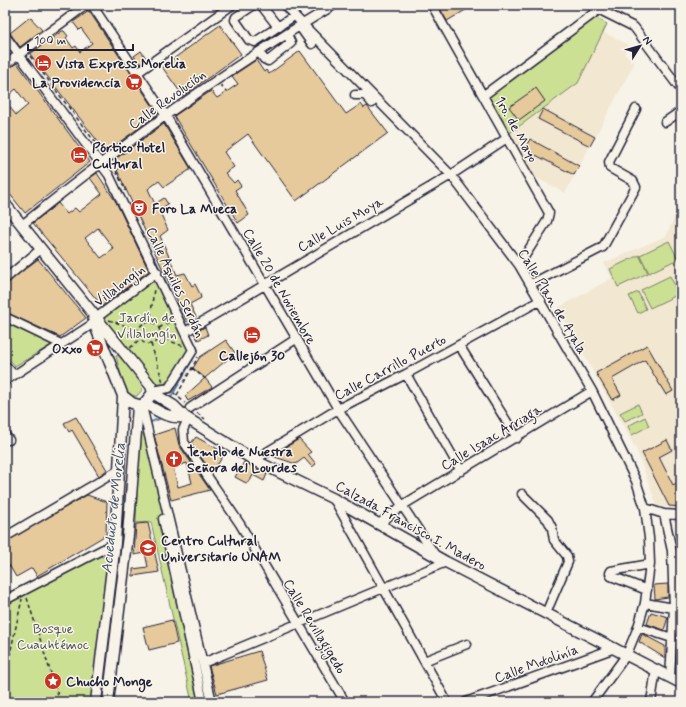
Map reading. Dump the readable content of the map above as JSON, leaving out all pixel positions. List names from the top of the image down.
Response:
{
  "streets": {
    "main road": ["Calzada Francisco I. Madero"],
    "street": [
      "Calle Revolución",
      "1ro. de Mayo",
      "Calle Luis Moya",
      "Calle Aquiles Serdán",
      "Villalongín",
      "Calle 20 de Noviembre",
      "Calle Plan de Ayala",
      "Calle Carrillo Puerto",
      "Calle Isaac Arriaga",
      "Calle Revillagigedo",
      "Calle Motolinía"
    ]
  },
  "crossings": [
    ["Calle Revolución", "Calle Aquiles Serdán"],
    ["Calle Revolución", "Calle 20 de Noviembre"],
    ["Calle Revolución", "Calle Plan de Ayala"],
    ["1ro. de Mayo", "Calle Luis Moya"],
    ["1ro. de Mayo", "Calle Plan de Ayala"],
    ["Calle Luis Moya", "Calle Aquiles Serdán"],
    ["Calle Luis Moya", "Calle 20 de Noviembre"],
    ["Calle Luis Moya", "Calle Plan de Ayala"],
    ["Calle Aquiles Serdán", "Villalongín"],
    ["Calle Aquiles Serdán", "Calzada Francisco I. Madero"],
    ["Calle 20 de Noviembre", "Calle Carrillo Puerto"],
    ["Calle 20 de Noviembre", "Calle Isaac Arriaga"],
    ["Calle 20 de Noviembre", "Calzada Francisco I. Madero"],
    ["Calle Plan de Ayala", "Calle Carrillo Puerto"],
    ["Calle Plan de Ayala", "Calle Isaac Arriaga"],
    ["Calle Plan de Ayala", "Calzada Francisco I. Madero"],
    ["Calle Carrillo Puerto", "Calzada Francisco I. Madero"],
    ["Calle Isaac Arriaga", "Calzada Francisco I. Madero"],
    ["Calzada Francisco I. Madero", "Calle Revillagigedo"],
    ["Calzada Francisco I. Madero", "Calle Motolinía"]
  ],
  "water": ["Acueducto de Morelia"],
  "parks": ["Jardín de Villalongín", "Bosque Cuauhtémoc"],
  "places": {
    "hotel": ["Vista Express Morelia", "Pórtico Hotel Cultural", "Callejón 30"],
    "supermarket": ["La Providencia", "Oxxo"],
    "theatre": ["Foro La Mueca"],
    "church": ["Templo de Nuestra Señora del Lourdes"],
    "school or university": ["Centro Cultural Universitario UNAM"],
    "place": ["Chucho Monge"]
  },
  "scale_bar": "100 m",
  "north": "top right"
}
